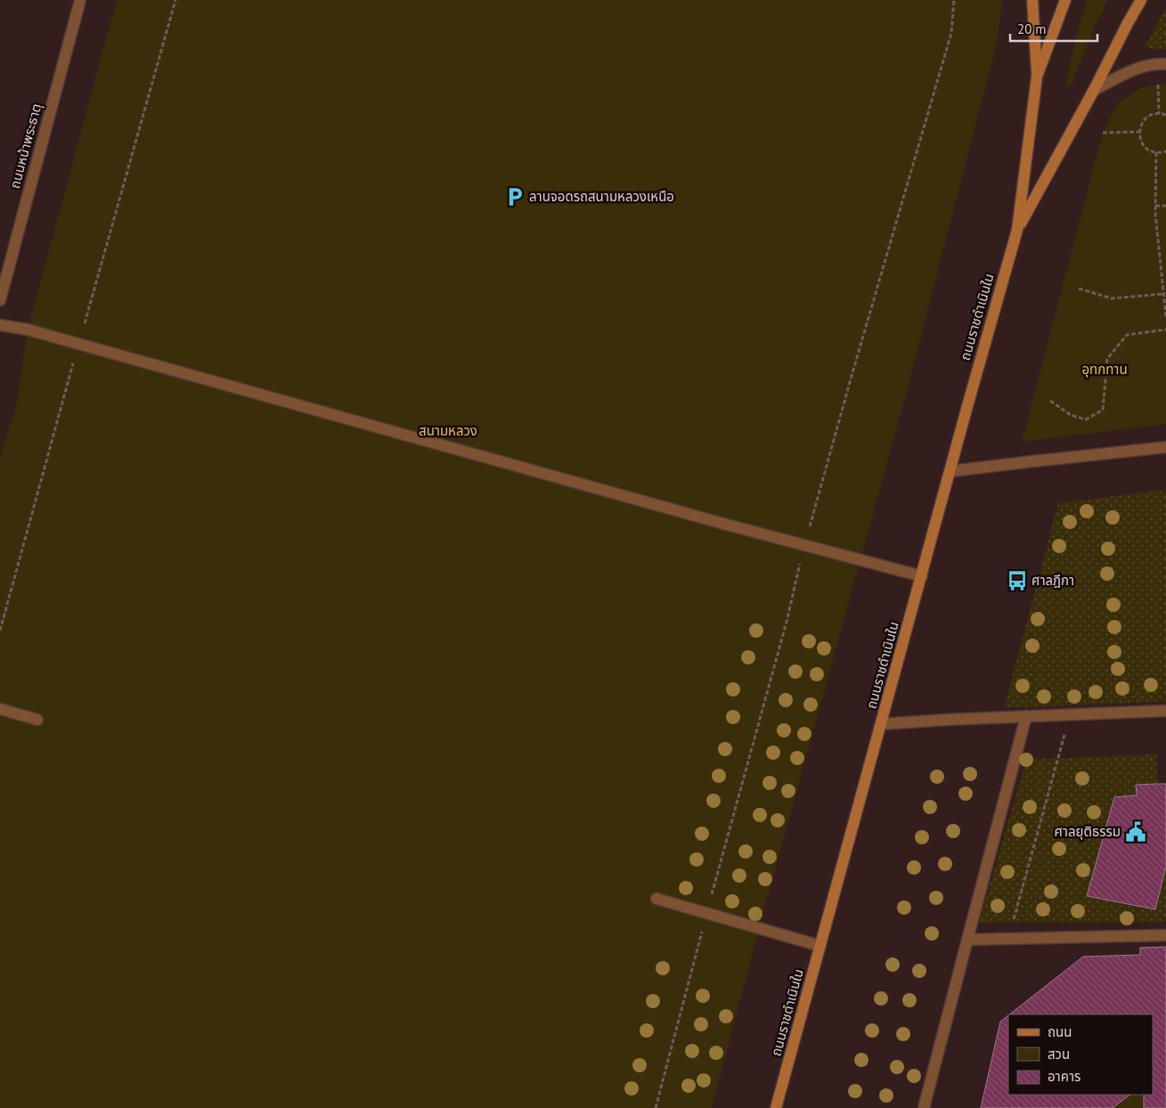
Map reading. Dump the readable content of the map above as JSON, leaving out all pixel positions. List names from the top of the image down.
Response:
{
  "streets": {
    "main road": ["ถนนราชดำเนินใน"],
    "street": ["ถนนหน้าพระธาตุ"]
  },
  "parks": ["อุทกทาน", "สนามหลวง"],
  "places": {
    "parking": ["ลานจอดรถสนามหลวงเหนือ"],
    "bus stop": ["ศาลฎีกา"],
    "public building": ["ศาลยุติธรรม"]
  },
  "legend": ["ถนน", "สวน", "อาคาร"],
  "scale_bar": "20 m"
}
